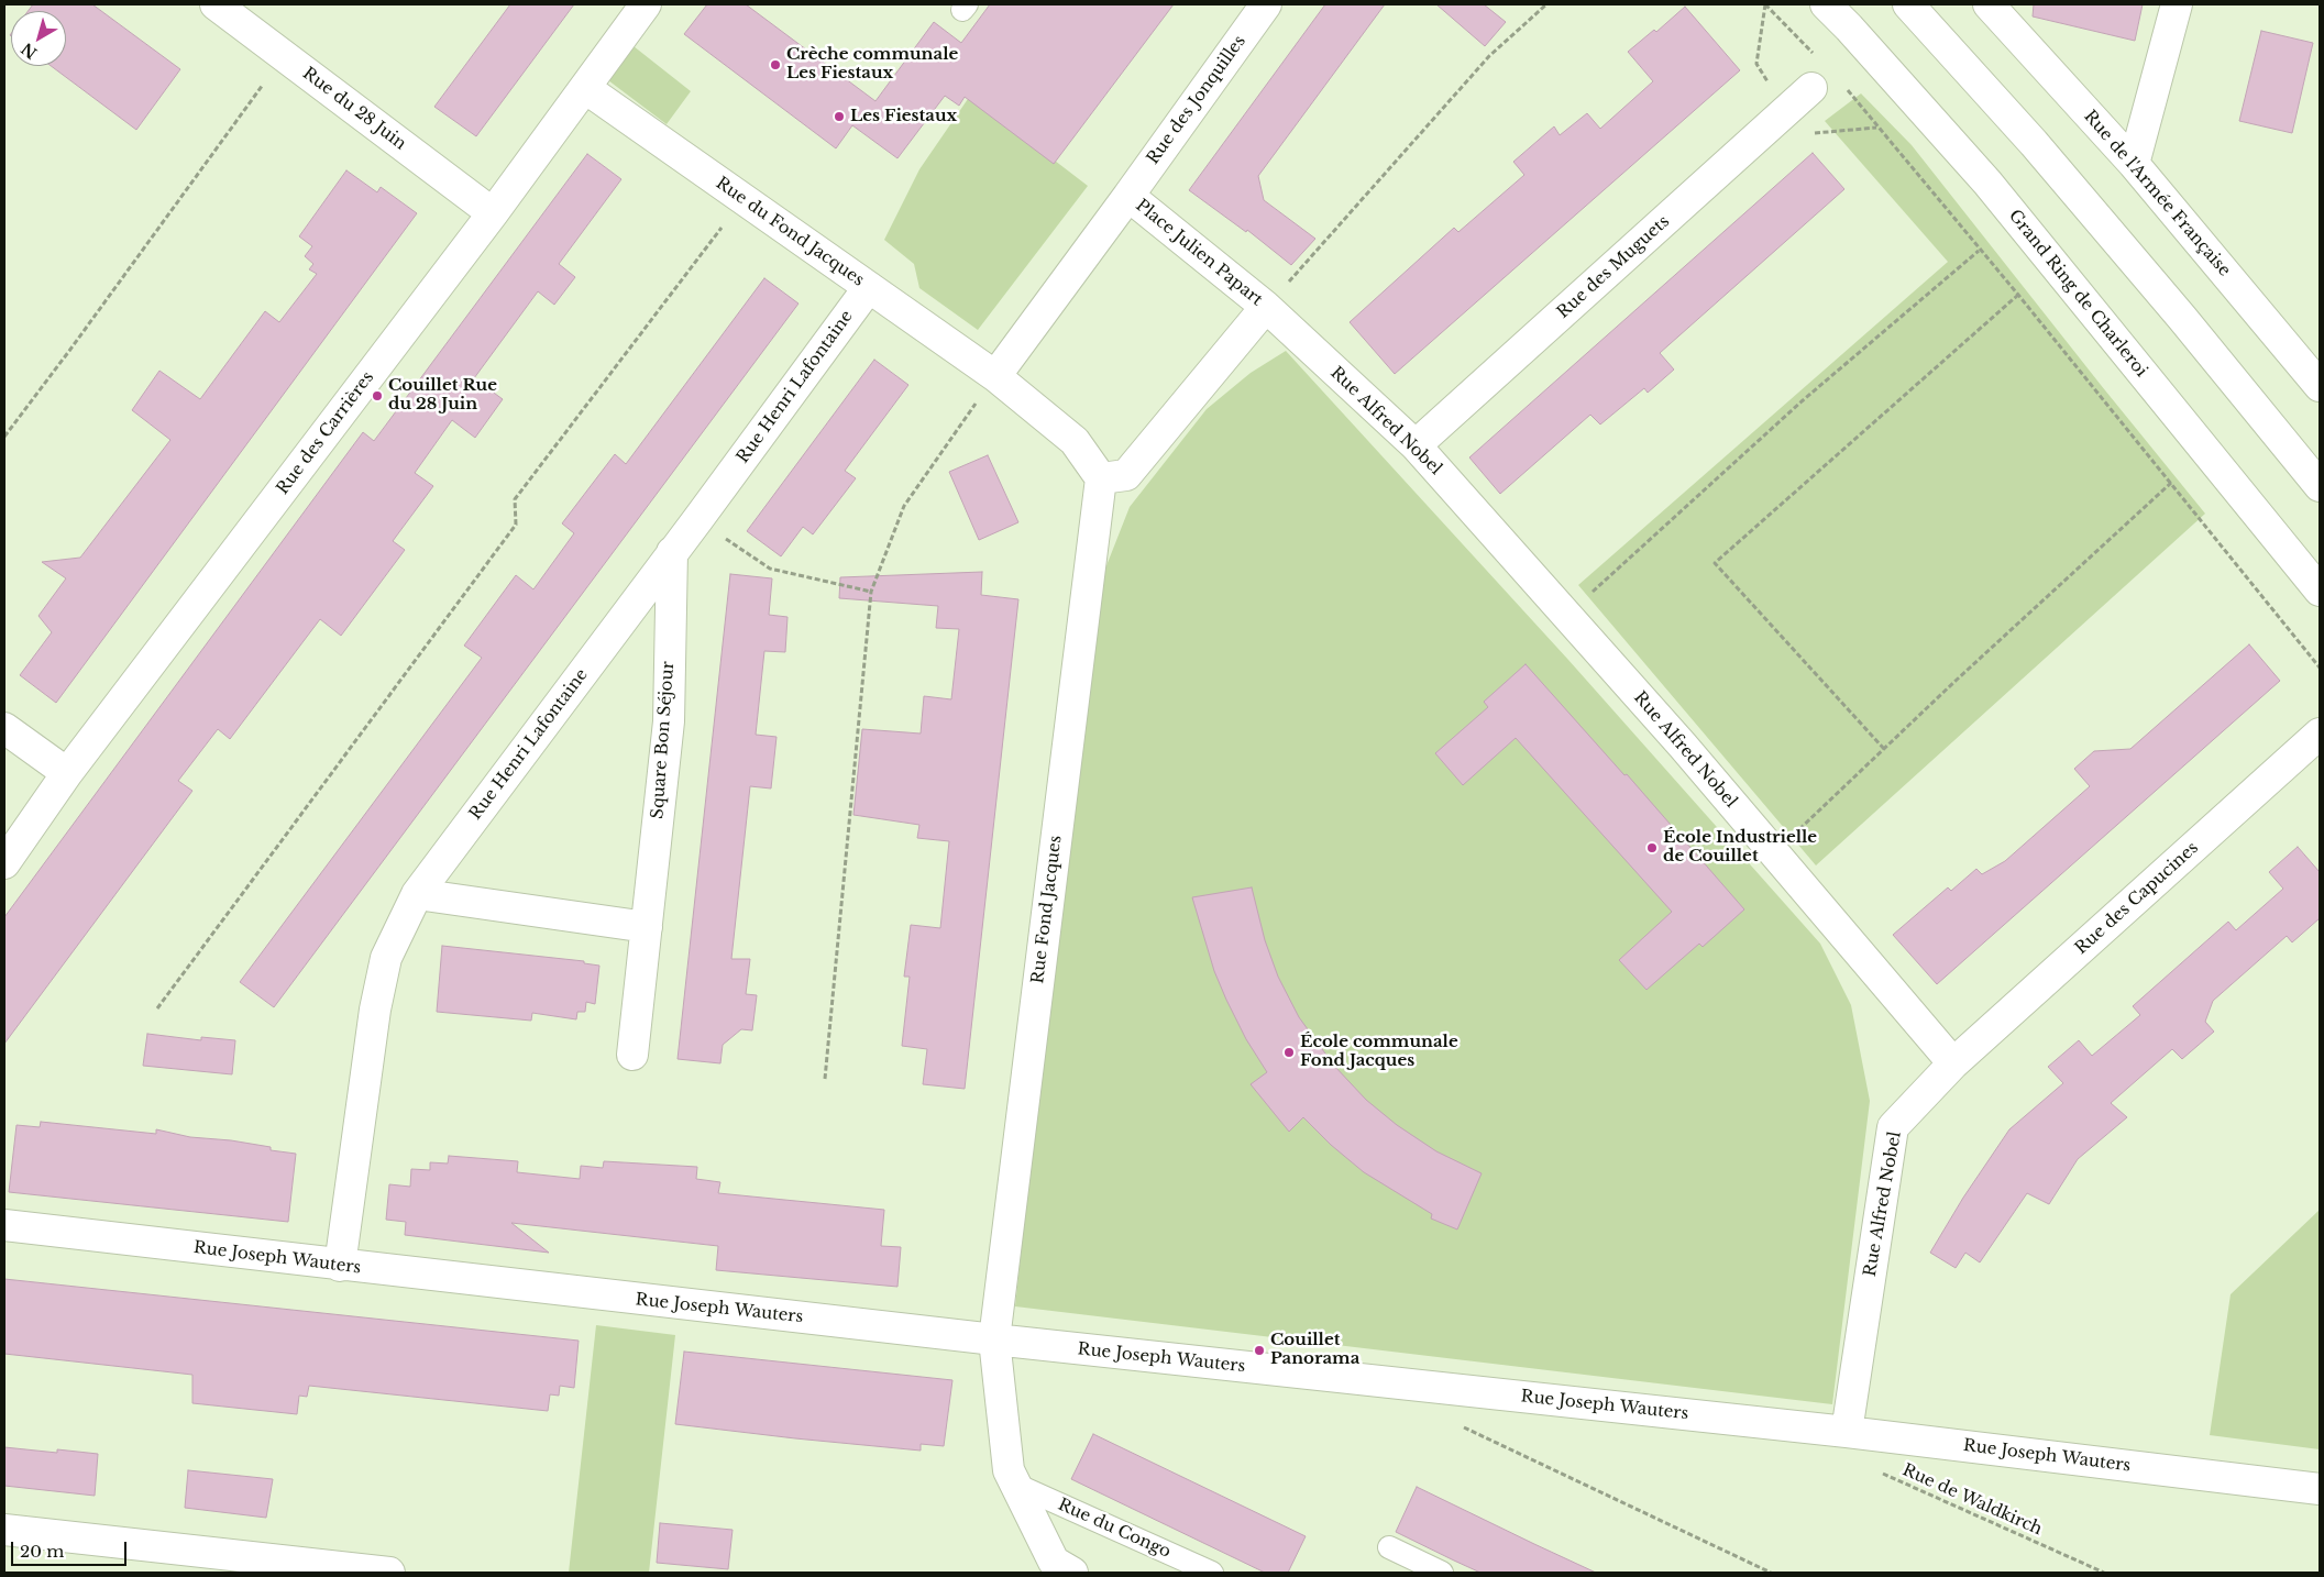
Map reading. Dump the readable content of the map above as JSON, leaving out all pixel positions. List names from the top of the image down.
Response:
{
  "streets": {
    "main road": [
      "Rue des Jonquilles",
      "Rue du 28 Juin",
      "Rue de l'Armée Française",
      "Rue du Fond Jacques",
      "Place Julien Papart",
      "Rue des Muguets",
      "Grand Ring de Charleroi",
      "Rue Henri Lafontaine",
      "Rue Alfred Nobel",
      "Rue des Carrières",
      "Square Bon Séjour",
      "Rue des Capucines",
      "Rue Fond Jacques",
      "Rue Joseph Wauters"
    ],
    "lane": ["Rue du Congo"],
    "path": ["Rue de Waldkirch"]
  },
  "crossings": [
    ["Rue des Jonquilles", "Place Julien Papart"],
    ["Rue du 28 Juin", "Rue des Carrières"],
    ["Rue du Fond Jacques", "Place Julien Papart"],
    ["Rue du Fond Jacques", "Rue Henri Lafontaine"],
    ["Rue du Fond Jacques", "Rue des Carrières"],
    ["Place Julien Papart", "Rue Alfred Nobel"],
    ["Place Julien Papart", "Rue Fond Jacques"],
    ["Rue des Muguets", "Rue Alfred Nobel"],
    ["Rue Henri Lafontaine", "Square Bon Séjour"],
    ["Rue Henri Lafontaine", "Rue Joseph Wauters"],
    ["Rue Alfred Nobel", "Rue des Capucines"],
    ["Rue Alfred Nobel", "Rue Joseph Wauters"],
    ["Rue Alfred Nobel", "Rue de Waldkirch"],
    ["Rue Fond Jacques", "Rue Joseph Wauters"],
    ["Rue Fond Jacques", "Rue du Congo"],
    ["Rue Joseph Wauters", "Rue de Waldkirch"]
  ],
  "places": [
    "Crèche communale Les Fiestaux",
    "Les Fiestaux",
    "Couillet Rue du 28 Juin",
    "École Industrielle de Couillet",
    "École communale Fond Jacques",
    "Couillet Panorama"
  ],
  "scale_bar": "20 m",
  "north": "bottom left"
}
